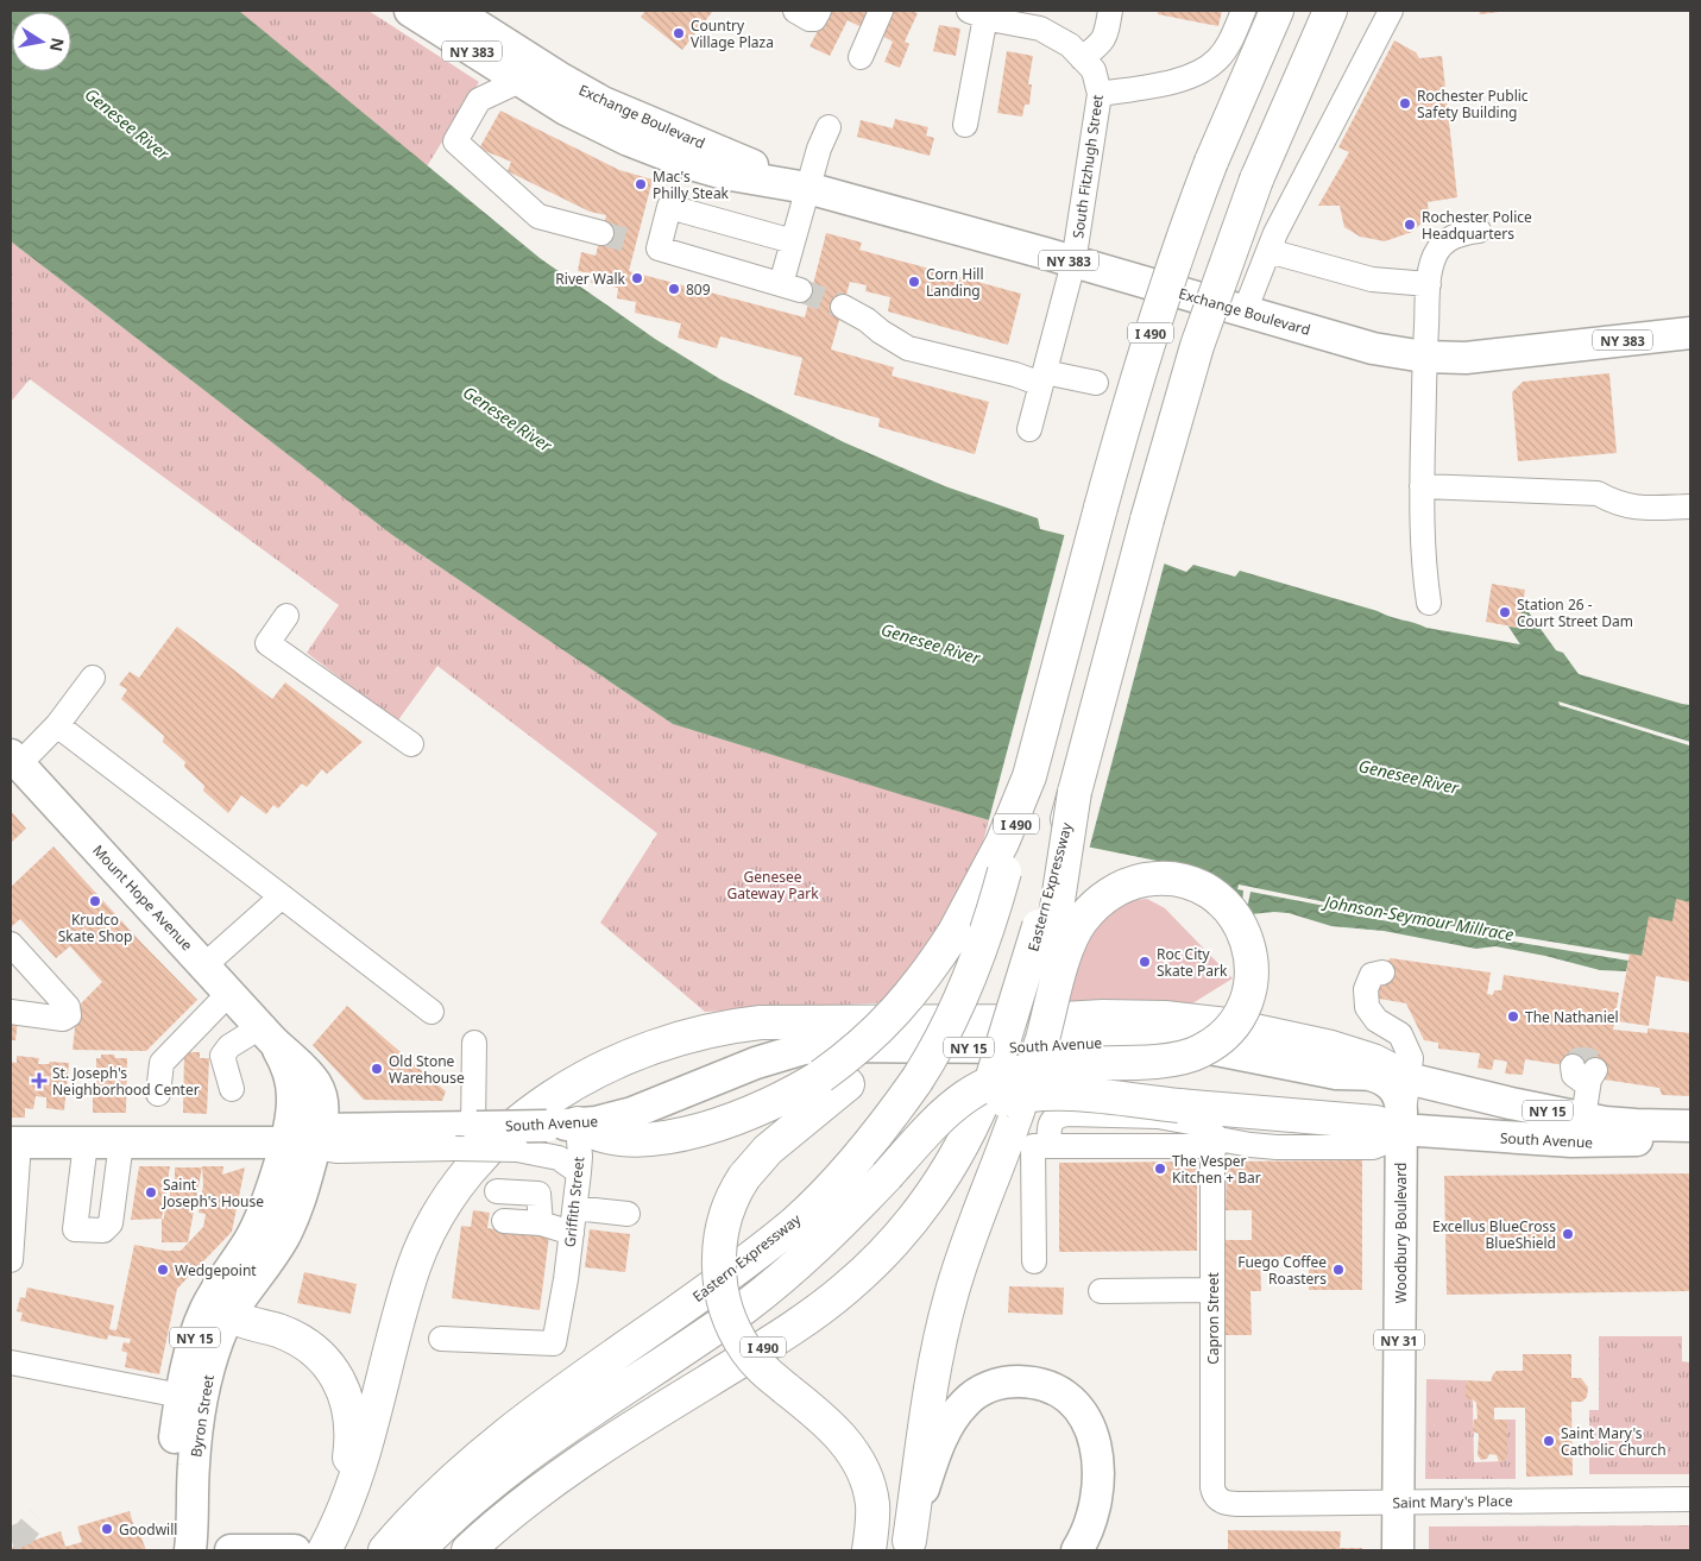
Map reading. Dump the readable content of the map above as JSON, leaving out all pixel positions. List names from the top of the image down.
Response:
{
  "streets": {
    "highway": ["I 490", "Eastern Expressway"],
    "main road": [
      "NY 383",
      "Exchange Boulevard",
      "Mount Hope Avenue",
      "South Avenue",
      "NY 15",
      "Woodbury Boulevard",
      "NY 31",
      "Byron Street"
    ],
    "street": [
      "South Fitzhugh Street",
      "Griffith Street",
      "Capron Street",
      "Saint Mary's Place"
    ]
  },
  "crossings": [
    ["Exchange Boulevard", "South Fitzhugh Street"],
    ["I 490", "Eastern Expressway"],
    ["Mount Hope Avenue", "South Avenue"],
    ["Mount Hope Avenue", "Byron Street"],
    ["South Avenue", "Griffith Street"],
    ["South Avenue", "Woodbury Boulevard"],
    ["South Avenue", "Byron Street"],
    ["Woodbury Boulevard", "Saint Mary's Place"],
    ["Capron Street", "Saint Mary's Place"]
  ],
  "water": ["Genesee River", "Johnson-Seymour Millrace"],
  "parks": ["Genesee Gateway Park"],
  "places": {
    "other": [
      "Country Village Plaza",
      "Rochester Public Safety Building",
      "Mac's Philly Steak",
      "Rochester Police Headquarters",
      "River Walk",
      "Corn Hill Landing",
      "809",
      "Station 26 - Court Street Dam",
      "Krudco Skate Shop",
      "Roc City Skate Park",
      "The Nathaniel",
      "Old Stone Warehouse",
      "The Vesper Kitchen + Bar",
      "Saint Joseph's House",
      "Excellus BlueCross BlueShield",
      "Wedgepoint",
      "Fuego Coffee Roasters",
      "Saint Mary's Catholic Church",
      "Goodwill"
    ],
    "health": ["St. Joseph's Neighborhood Center"]
  },
  "north": "right"
}
